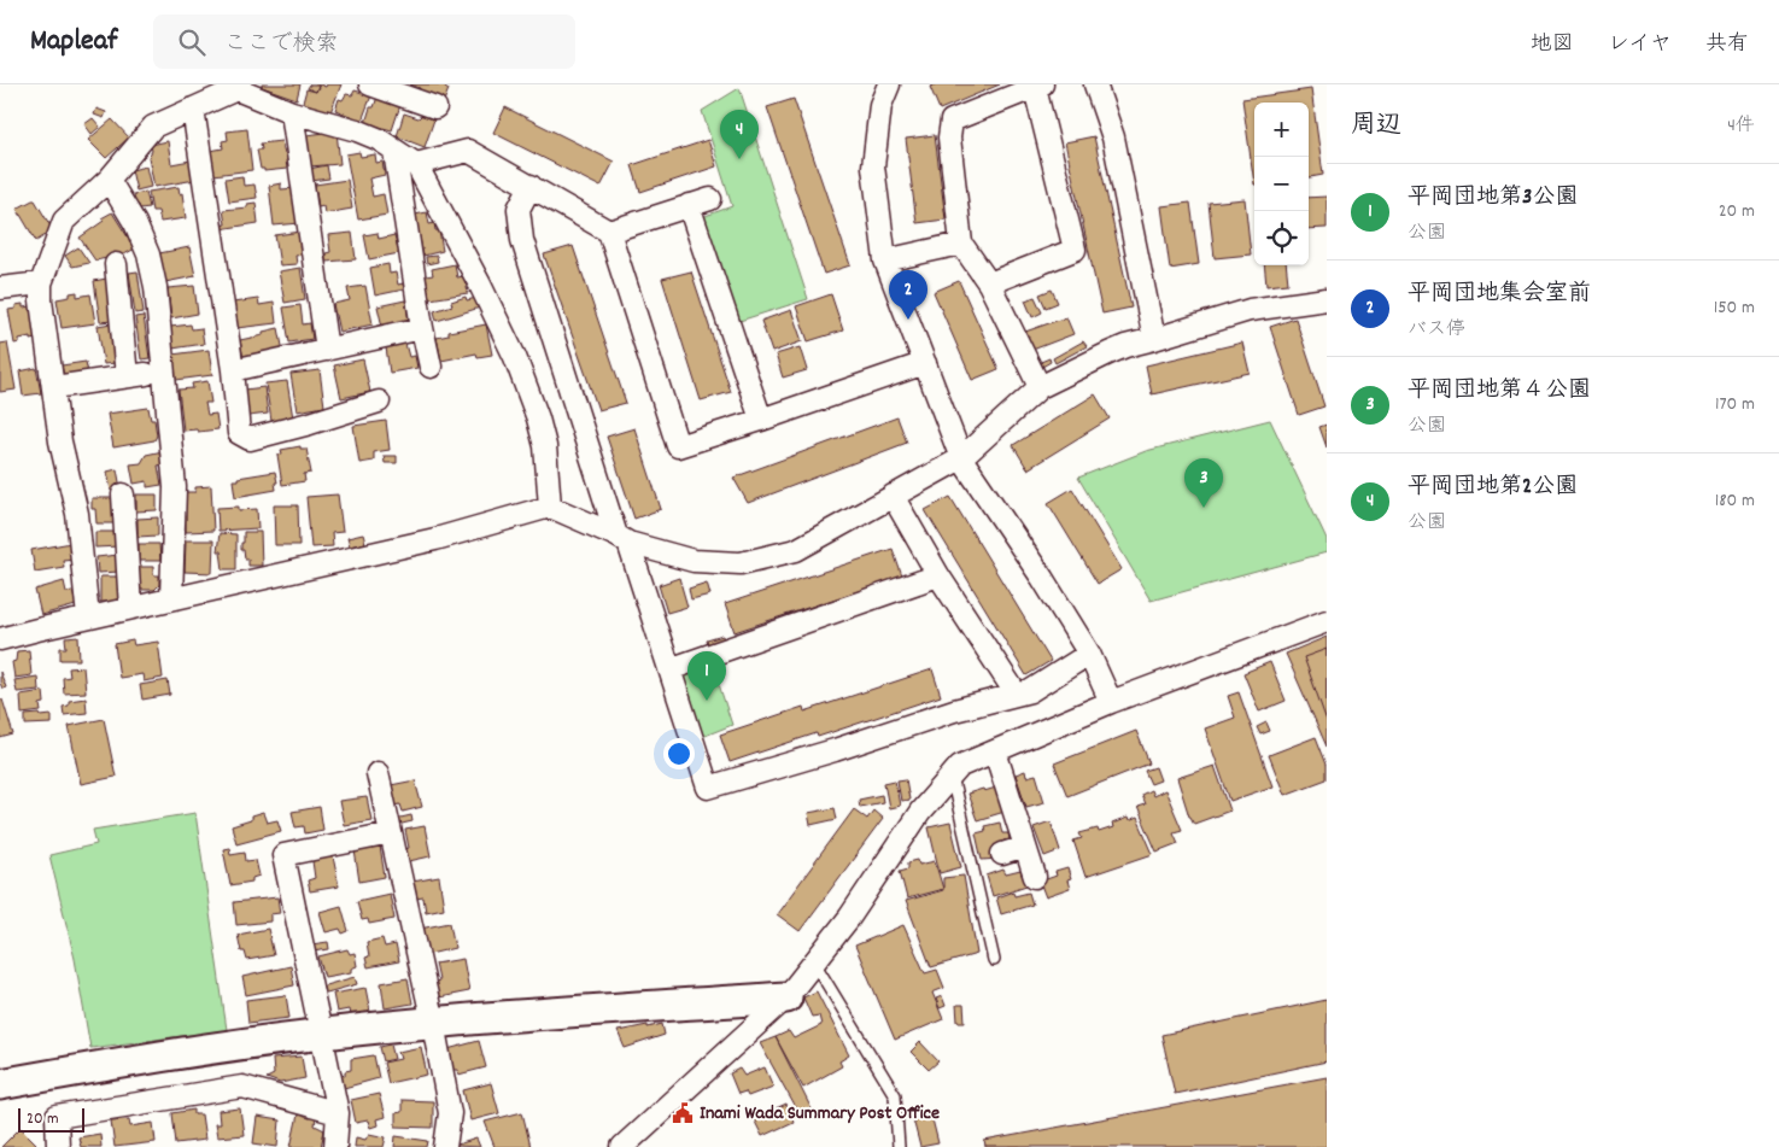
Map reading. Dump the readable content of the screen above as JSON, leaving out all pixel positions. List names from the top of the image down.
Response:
{
  "places": {
    "public building": ["Inami Wada Summary Post Office"]
  },
  "scale_bar": "20 m",
  "page": {
    "header": "Mapleaf",
    "search": "ここで検索",
    "nav": ["地図", "レイヤ", "共有"],
    "heading": ["周辺", "4件"],
    "map_buttons": ["+", "−"],
    "pins": [
      "4",
      "2",
      "3",
      "1"
    ],
    "list": [
      {
        "mark": "1",
        "name": "平岡団地第3公園",
        "note": "公園",
        "value": "20 m"
      },
      {
        "mark": "2",
        "name": "平岡団地集会室前",
        "note": "バス停",
        "value": "150 m"
      },
      {
        "mark": "3",
        "name": "平岡団地第４公園",
        "note": "公園",
        "value": "170 m"
      },
      {
        "mark": "4",
        "name": "平岡団地第2公園",
        "note": "公園",
        "value": "180 m"
      }
    ],
    "scale": "20 m"
  }
}
